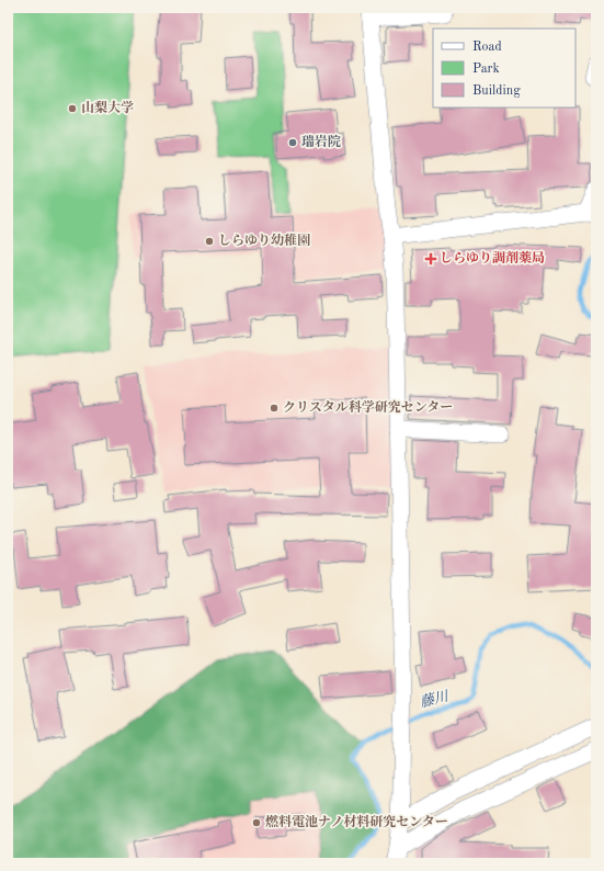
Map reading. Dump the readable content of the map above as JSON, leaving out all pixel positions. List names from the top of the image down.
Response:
{
  "water": ["藤川"],
  "places": {
    "other": [
      "山梨大学",
      "瑞岩院",
      "しらゆり幼稚園",
      "クリスタル科学研究センター",
      "燃料電池ナノ材料研究センター"
    ],
    "health": ["しらゆり調剤薬局"]
  },
  "legend": ["Road", "Park", "Building"]
}
